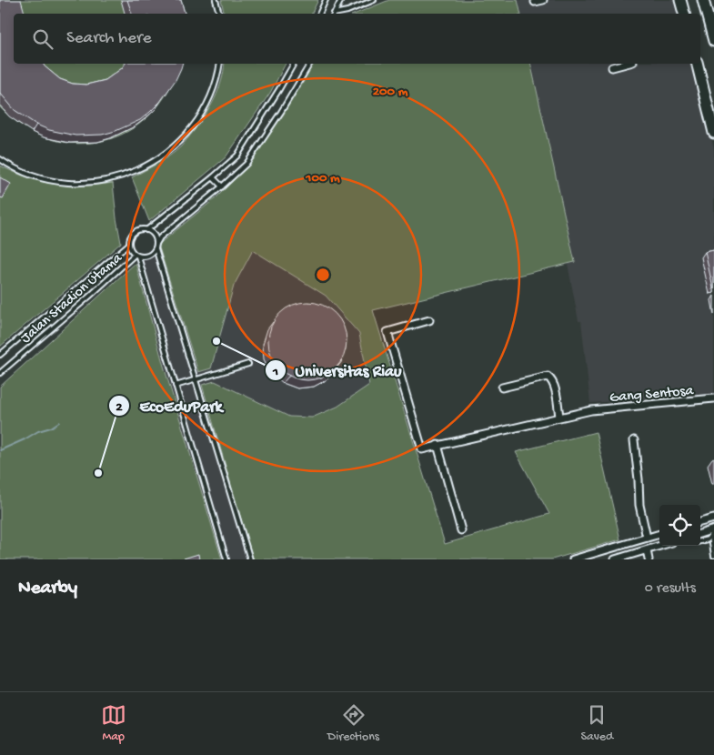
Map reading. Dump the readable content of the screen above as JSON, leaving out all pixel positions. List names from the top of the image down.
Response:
{
  "streets": {
    "street": ["Gang Sentosa"],
    "lane": ["Jalan Stadion Utama"]
  },
  "places": ["Universitas Riau", "EcoEduPark"],
  "page": {
    "search": "Search here",
    "heading": ["Nearby", "0 results"],
    "nav": ["Map", "Directions", "Saved"]
  },
  "rings": ["200 m", "100 m"]
}
